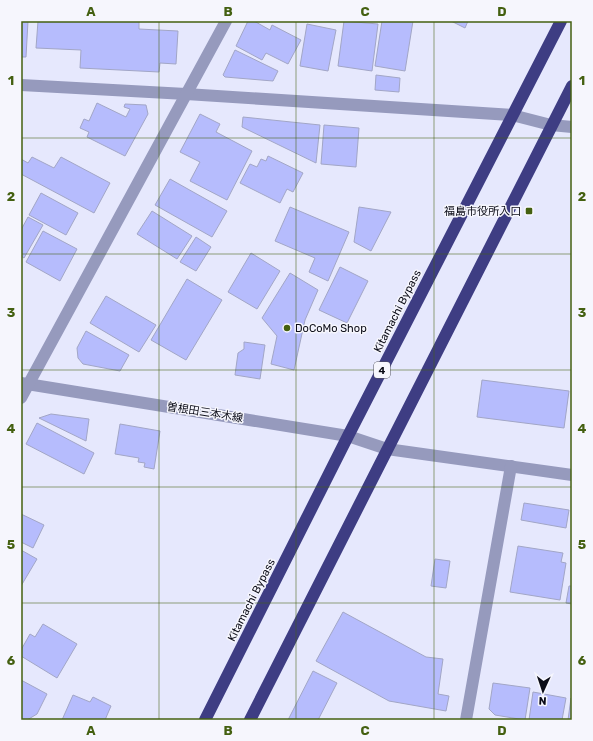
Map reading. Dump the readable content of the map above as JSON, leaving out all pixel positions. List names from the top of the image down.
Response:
{
  "streets": {
    "highway": ["Kitamachi Bypass", "4"],
    "street": ["曽根田三本木線"]
  },
  "crossings": [
    ["Kitamachi Bypass", "曽根田三本木線"]
  ],
  "places": {
    "transit": ["福島市役所入口"],
    "other": ["DoCoMo Shop"]
  },
  "north": "bottom",
  "grid": {
    "columns": [
      "A",
      "B",
      "C",
      "D"
    ],
    "rows": [
      "1",
      "2",
      "3",
      "4",
      "5",
      "6"
    ]
  }
}
